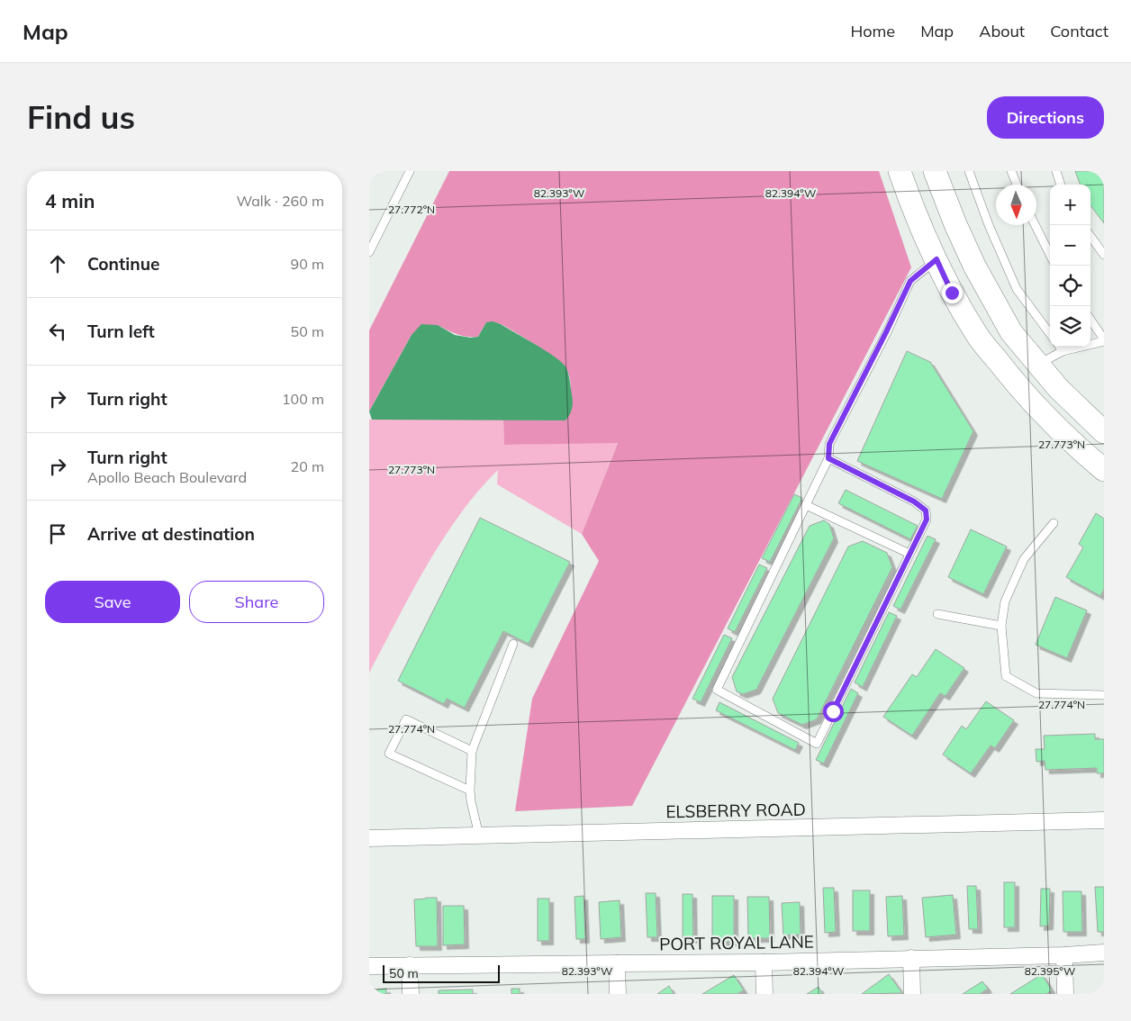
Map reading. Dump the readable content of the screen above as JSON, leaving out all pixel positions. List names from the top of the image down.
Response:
{
  "streets": {
    "street": ["ELSBERRY ROAD", "PORT ROYAL LANE"]
  },
  "scale_bar": "50 m",
  "north": "bottom",
  "page": {
    "header": "Map",
    "nav": [
      "Home",
      "Map",
      "About",
      "Contact"
    ],
    "buttons": [
      "Directions",
      ["Save", "Share"]
    ],
    "title": "Find us",
    "heading": ["4 min", "Walk · 260 m"],
    "map_buttons": ["+", "−"],
    "list": [
      ["Continue", "90 m"],
      ["Turn left", "50 m"],
      ["Turn right", "100 m"],
      ["Turn right", "Apollo Beach Boulevard", "20 m"],
      "Arrive at destination"
    ],
    "scale": "50 m"
  },
  "coordinates": [
    "82.393°W",
    "82.394°W",
    "27.772°N",
    "27.773°N",
    "27.774°N",
    "82.395°W"
  ]
}
